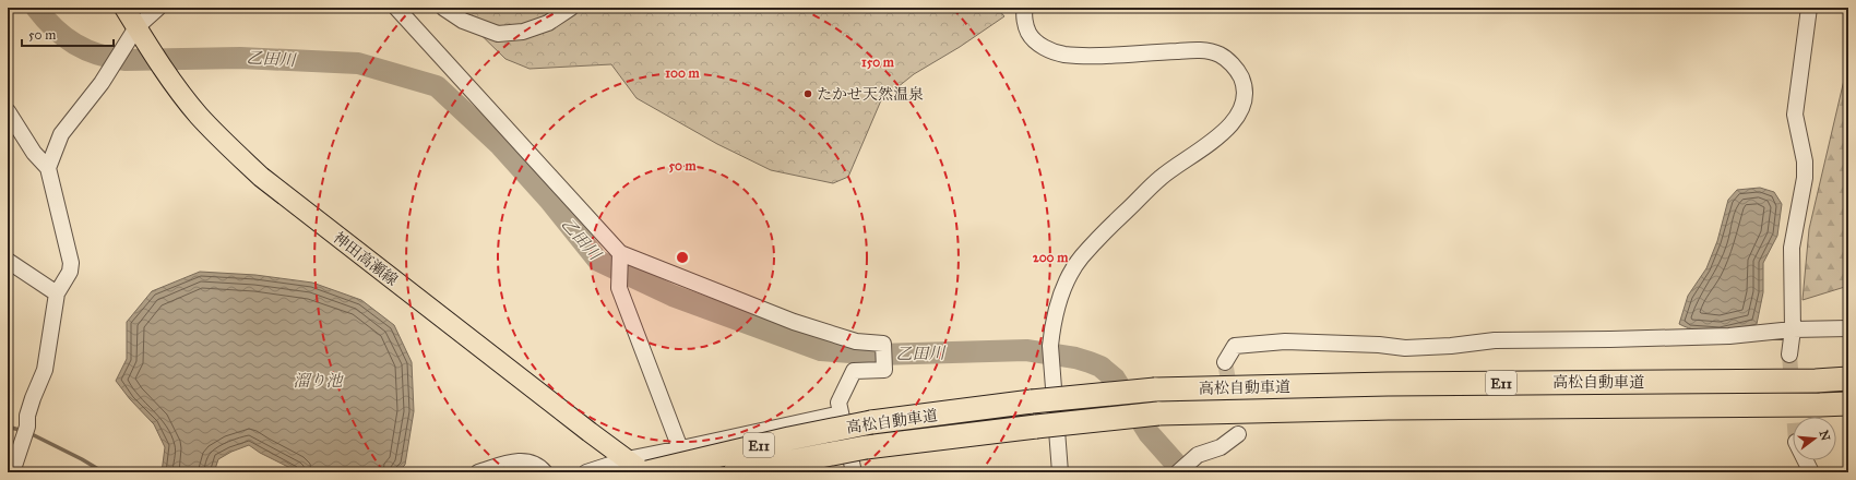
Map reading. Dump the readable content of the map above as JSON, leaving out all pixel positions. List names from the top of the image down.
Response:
{
  "streets": {
    "highway": ["高松自動車道", "E11"],
    "main road": ["神田高瀬線"]
  },
  "crossings": [
    ["神田高瀬線", "高松自動車道"]
  ],
  "water": ["乙田川", "溜り池"],
  "places": ["たかせ天然温泉"],
  "scale_bar": "50 m",
  "north": "right",
  "rings": [
    "150 m",
    "100 m",
    "50 m",
    "200 m"
  ]
}
